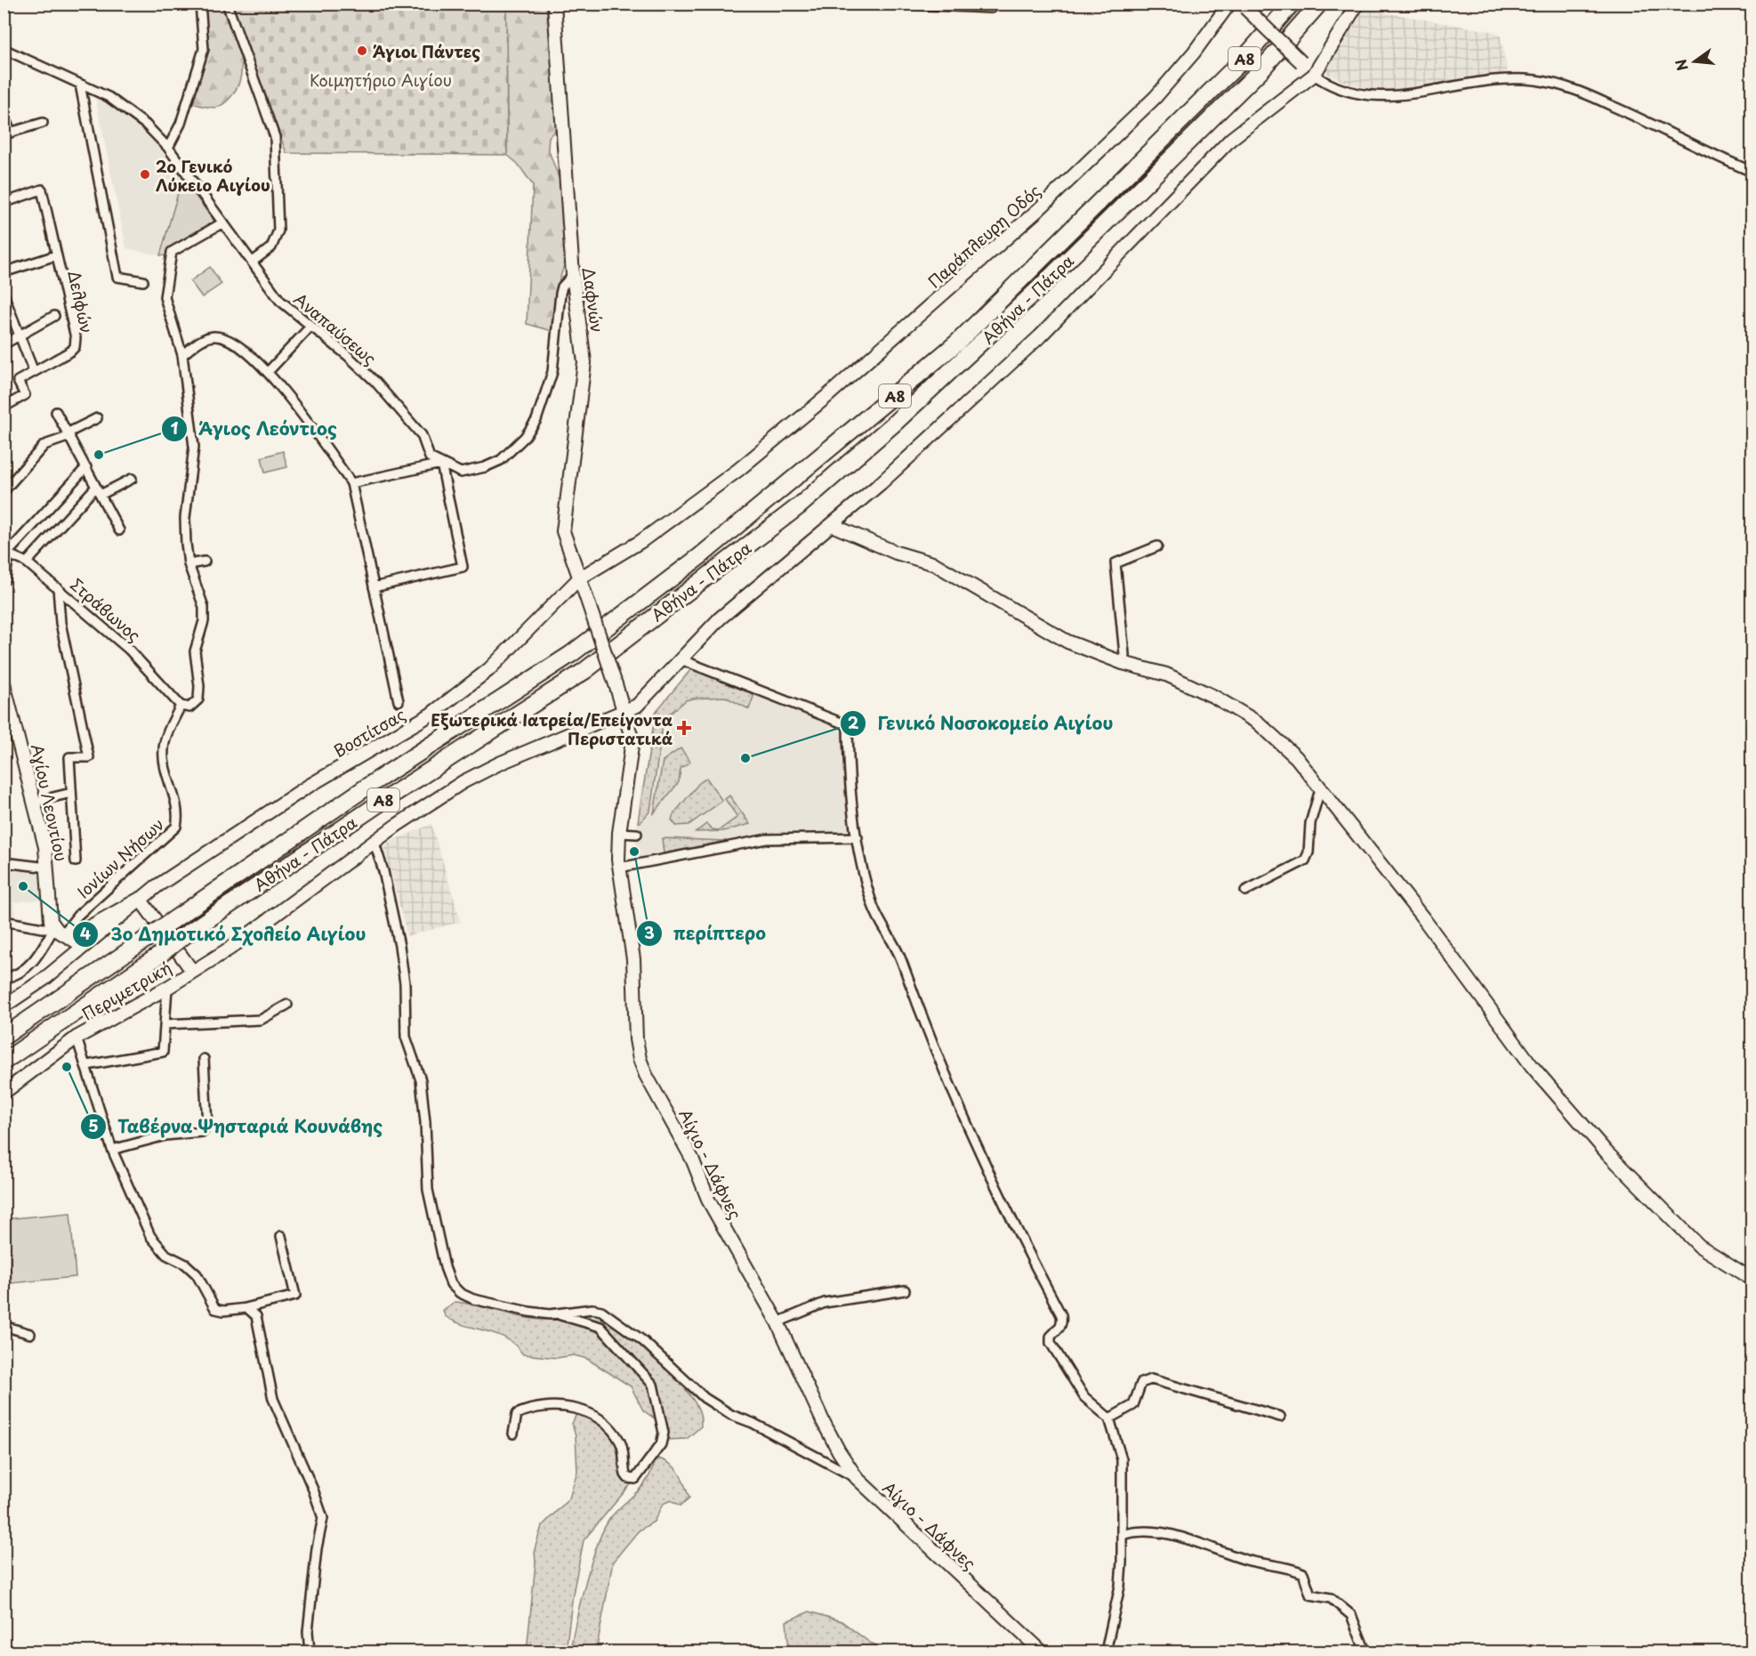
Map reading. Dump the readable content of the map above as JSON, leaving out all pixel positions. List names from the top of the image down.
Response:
{
  "streets": {
    "highway": ["Α8", "Αθήνα - Πάτρα"],
    "street": [
      "Παράπλευρη Οδός",
      "Δαφνών",
      "Δελφών",
      "Αναπαύσεως",
      "Στράβωνος",
      "Βοστίτσας",
      "Αγίου Λεοντίου",
      "Ιονίων Νήσων",
      "Περιμετρική",
      "Αίγιο - Δάφνες"
    ]
  },
  "crossings": [
    ["Παράπλευρη Οδός", "Βοστίτσας"],
    ["Δαφνών", "Βοστίτσας"],
    ["Δαφνών", "Αίγιο - Δάφνες"],
    ["Στράβωνος", "Ιονίων Νήσων"],
    ["Αγίου Λεοντίου", "Ιονίων Νήσων"],
    ["Περιμετρική", "Αίγιο - Δάφνες"]
  ],
  "parks": ["Κοιμητήριο Αιγίου"],
  "places": {
    "other": [
      "Άγιοι Πάντες",
      "2ο Γενικό Λύκειο Αιγίου",
      "Άγιος Λεόντιος",
      "Γενικό Νοσοκομείο Αιγίου",
      "περίπτερο",
      "3ο Δημοτικό Σχολείο Αιγίου",
      "Ταβέρνα Ψησταριά Κουνάβης"
    ],
    "health": ["Εξωτερικά Ιατρεία/Επείγοντα Περιστατικά"]
  },
  "north": "left"
}
